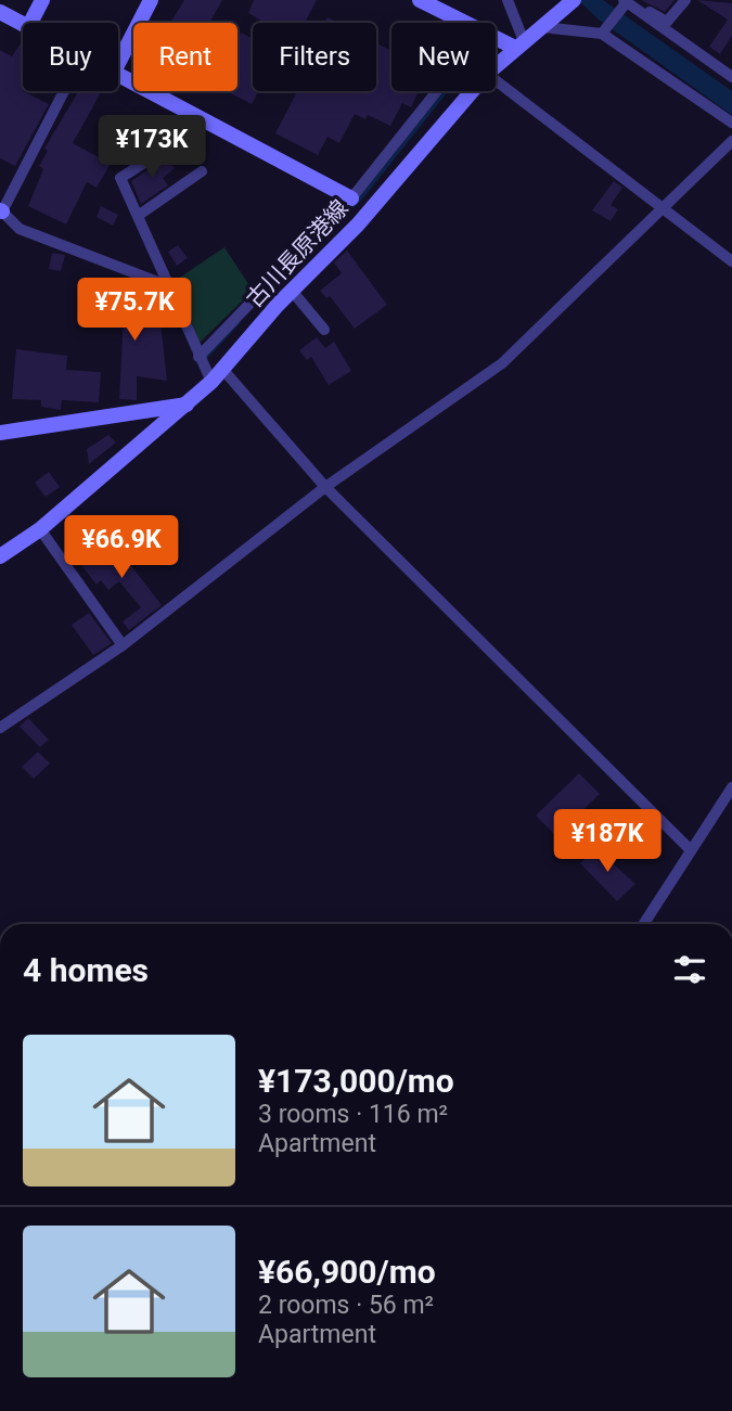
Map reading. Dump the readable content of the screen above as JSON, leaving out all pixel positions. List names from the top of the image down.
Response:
{
  "streets": {
    "street": ["古川長原港線"]
  },
  "page": {
    "chip": [
      "Buy",
      "Rent",
      "Filters",
      "New"
    ],
    "price": [
      "¥173K",
      "¥75.7K",
      "¥66.9K",
      "¥187K"
    ],
    "heading": "4 homes",
    "list": [
      {
        "name": "¥173,000/mo",
        "note": "3 rooms · 116 m² · Apartment"
      },
      {
        "name": "¥66,900/mo",
        "note": "2 rooms · 56 m² · Apartment"
      }
    ]
  }
}
